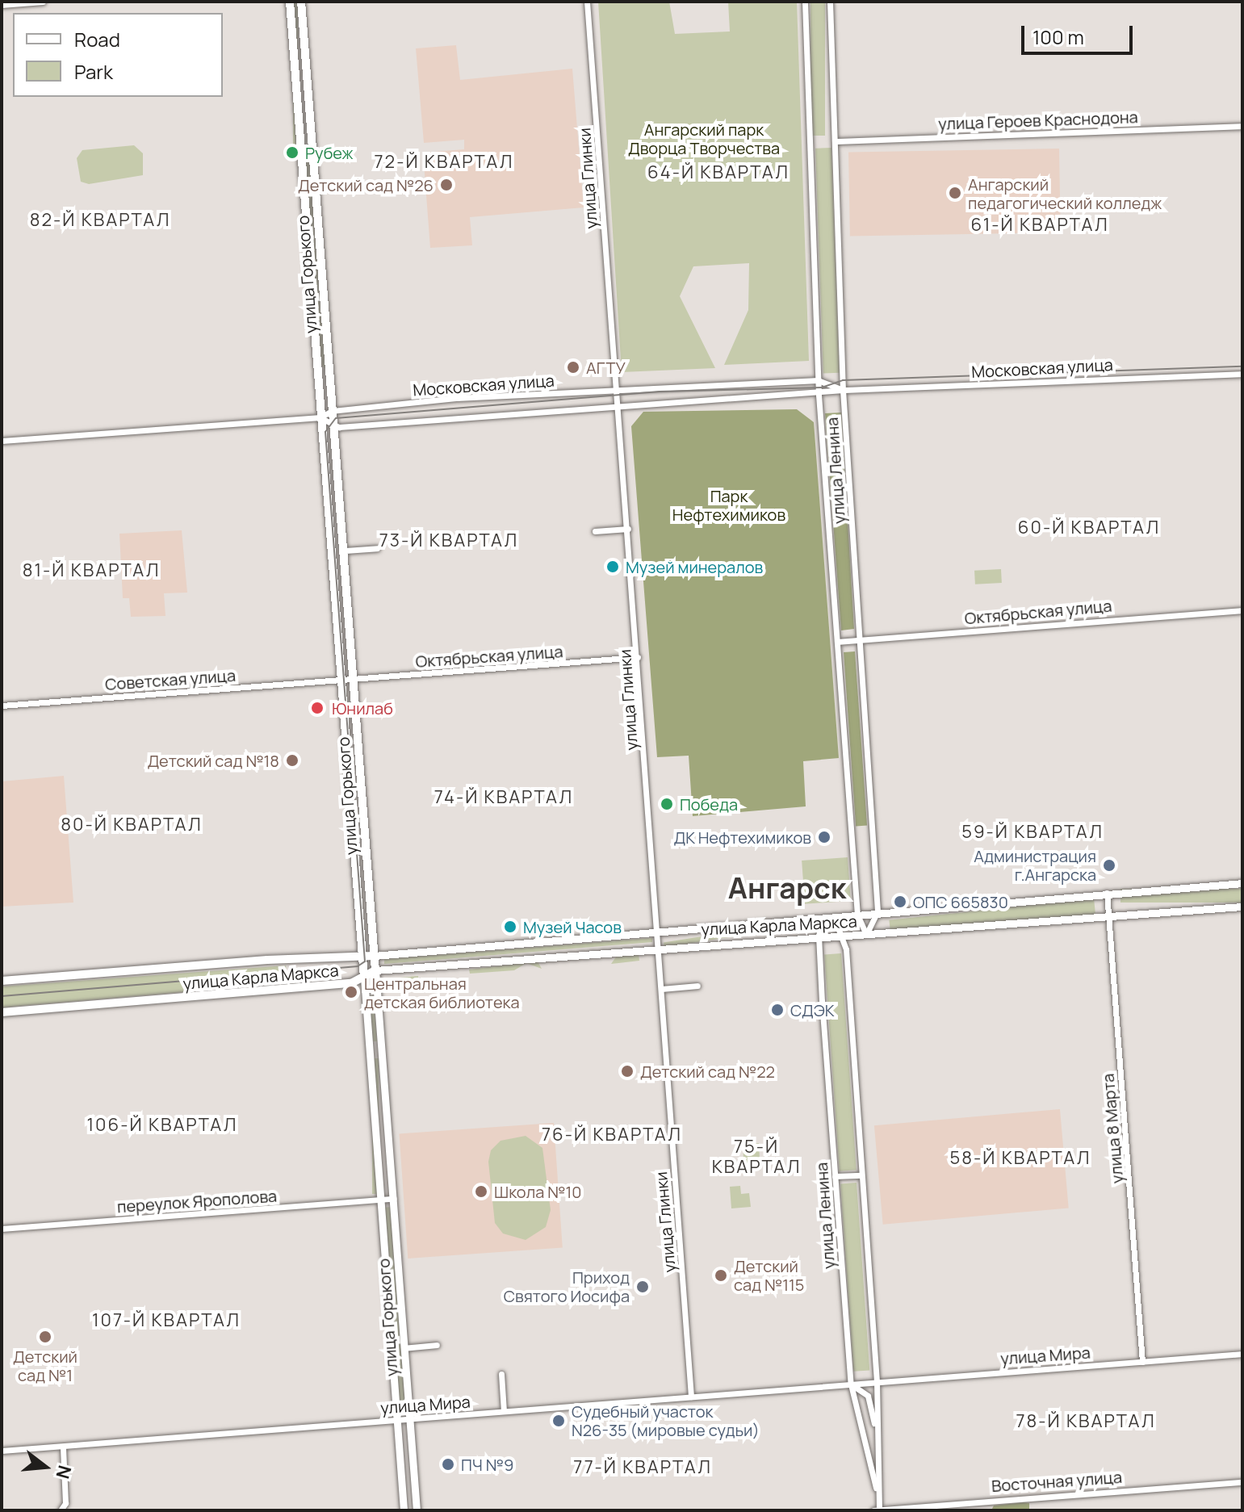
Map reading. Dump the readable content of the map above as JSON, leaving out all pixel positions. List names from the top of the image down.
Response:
{
  "streets": {
    "main road": ["улица Горького", "улица Карла Маркса"],
    "street": [
      "улица Героев Краснодона",
      "улица Глинки",
      "Московская улица",
      "улица Ленина",
      "Октябрьская улица",
      "Советская улица",
      "улица 8 Марта",
      "переулок Ярополова",
      "улица Мира",
      "Восточная улица"
    ]
  },
  "crossings": [
    ["улица Героев Краснодона", "улица Ленина"],
    ["улица Глинки", "Московская улица"],
    ["улица Глинки", "Октябрьская улица"],
    ["улица Глинки", "улица Карла Маркса"],
    ["улица Глинки", "улица Мира"],
    ["улица Горького", "Московская улица"],
    ["улица Горького", "Октябрьская улица"],
    ["улица Горького", "Советская улица"],
    ["улица Горького", "улица Карла Маркса"],
    ["улица Горького", "переулок Ярополова"],
    ["улица Горького", "улица Мира"],
    ["Московская улица", "улица Ленина"],
    ["улица Ленина", "Октябрьская улица"],
    ["улица Ленина", "улица Карла Маркса"],
    ["улица Ленина", "улица Мира"],
    ["улица Ленина", "Восточная улица"],
    ["Октябрьская улица", "Советская улица"],
    ["улица Карла Маркса", "улица 8 Марта"],
    ["улица 8 Марта", "улица Мира"]
  ],
  "districts": [
    "72-Й КВАРТАЛ",
    "64-Й КВАРТАЛ",
    "82-Й КВАРТАЛ",
    "61-Й КВАРТАЛ",
    "60-Й КВАРТАЛ",
    "73-Й КВАРТАЛ",
    "81-Й КВАРТАЛ",
    "74-Й КВАРТАЛ",
    "80-Й КВАРТАЛ",
    "59-Й КВАРТАЛ",
    "Ангарск",
    "106-Й КВАРТАЛ",
    "76-Й КВАРТАЛ",
    "75-Й КВАРТАЛ",
    "58-Й КВАРТАЛ",
    "107-Й КВАРТАЛ",
    "78-Й КВАРТАЛ",
    "77-Й КВАРТАЛ"
  ],
  "parks": ["Ангарский парк Дворца Творчества", "Парк Нефтехимиков"],
  "places": [
    "Рубеж",
    "Детский сад №26",
    "Ангарский педагогический колледж",
    "АГТУ",
    "Музей минералов",
    "Юнилаб",
    "Детский сад №18",
    "Победа",
    "ДК Нефтехимиков",
    "Администрация г.Ангарска",
    "ОПС 665830",
    "Музей Часов",
    "Центральная детская библиотека",
    "СДЭК",
    "Детский сад №22",
    "Школа №10",
    "Детский сад №115",
    "Приход Святого Иосифа",
    "Детский сад №1",
    "Судебный участок N26-35 (мировые судьи)",
    "ПЧ №9"
  ],
  "legend": ["Road", "Park"],
  "scale_bar": "100 m",
  "north": "right"
}
